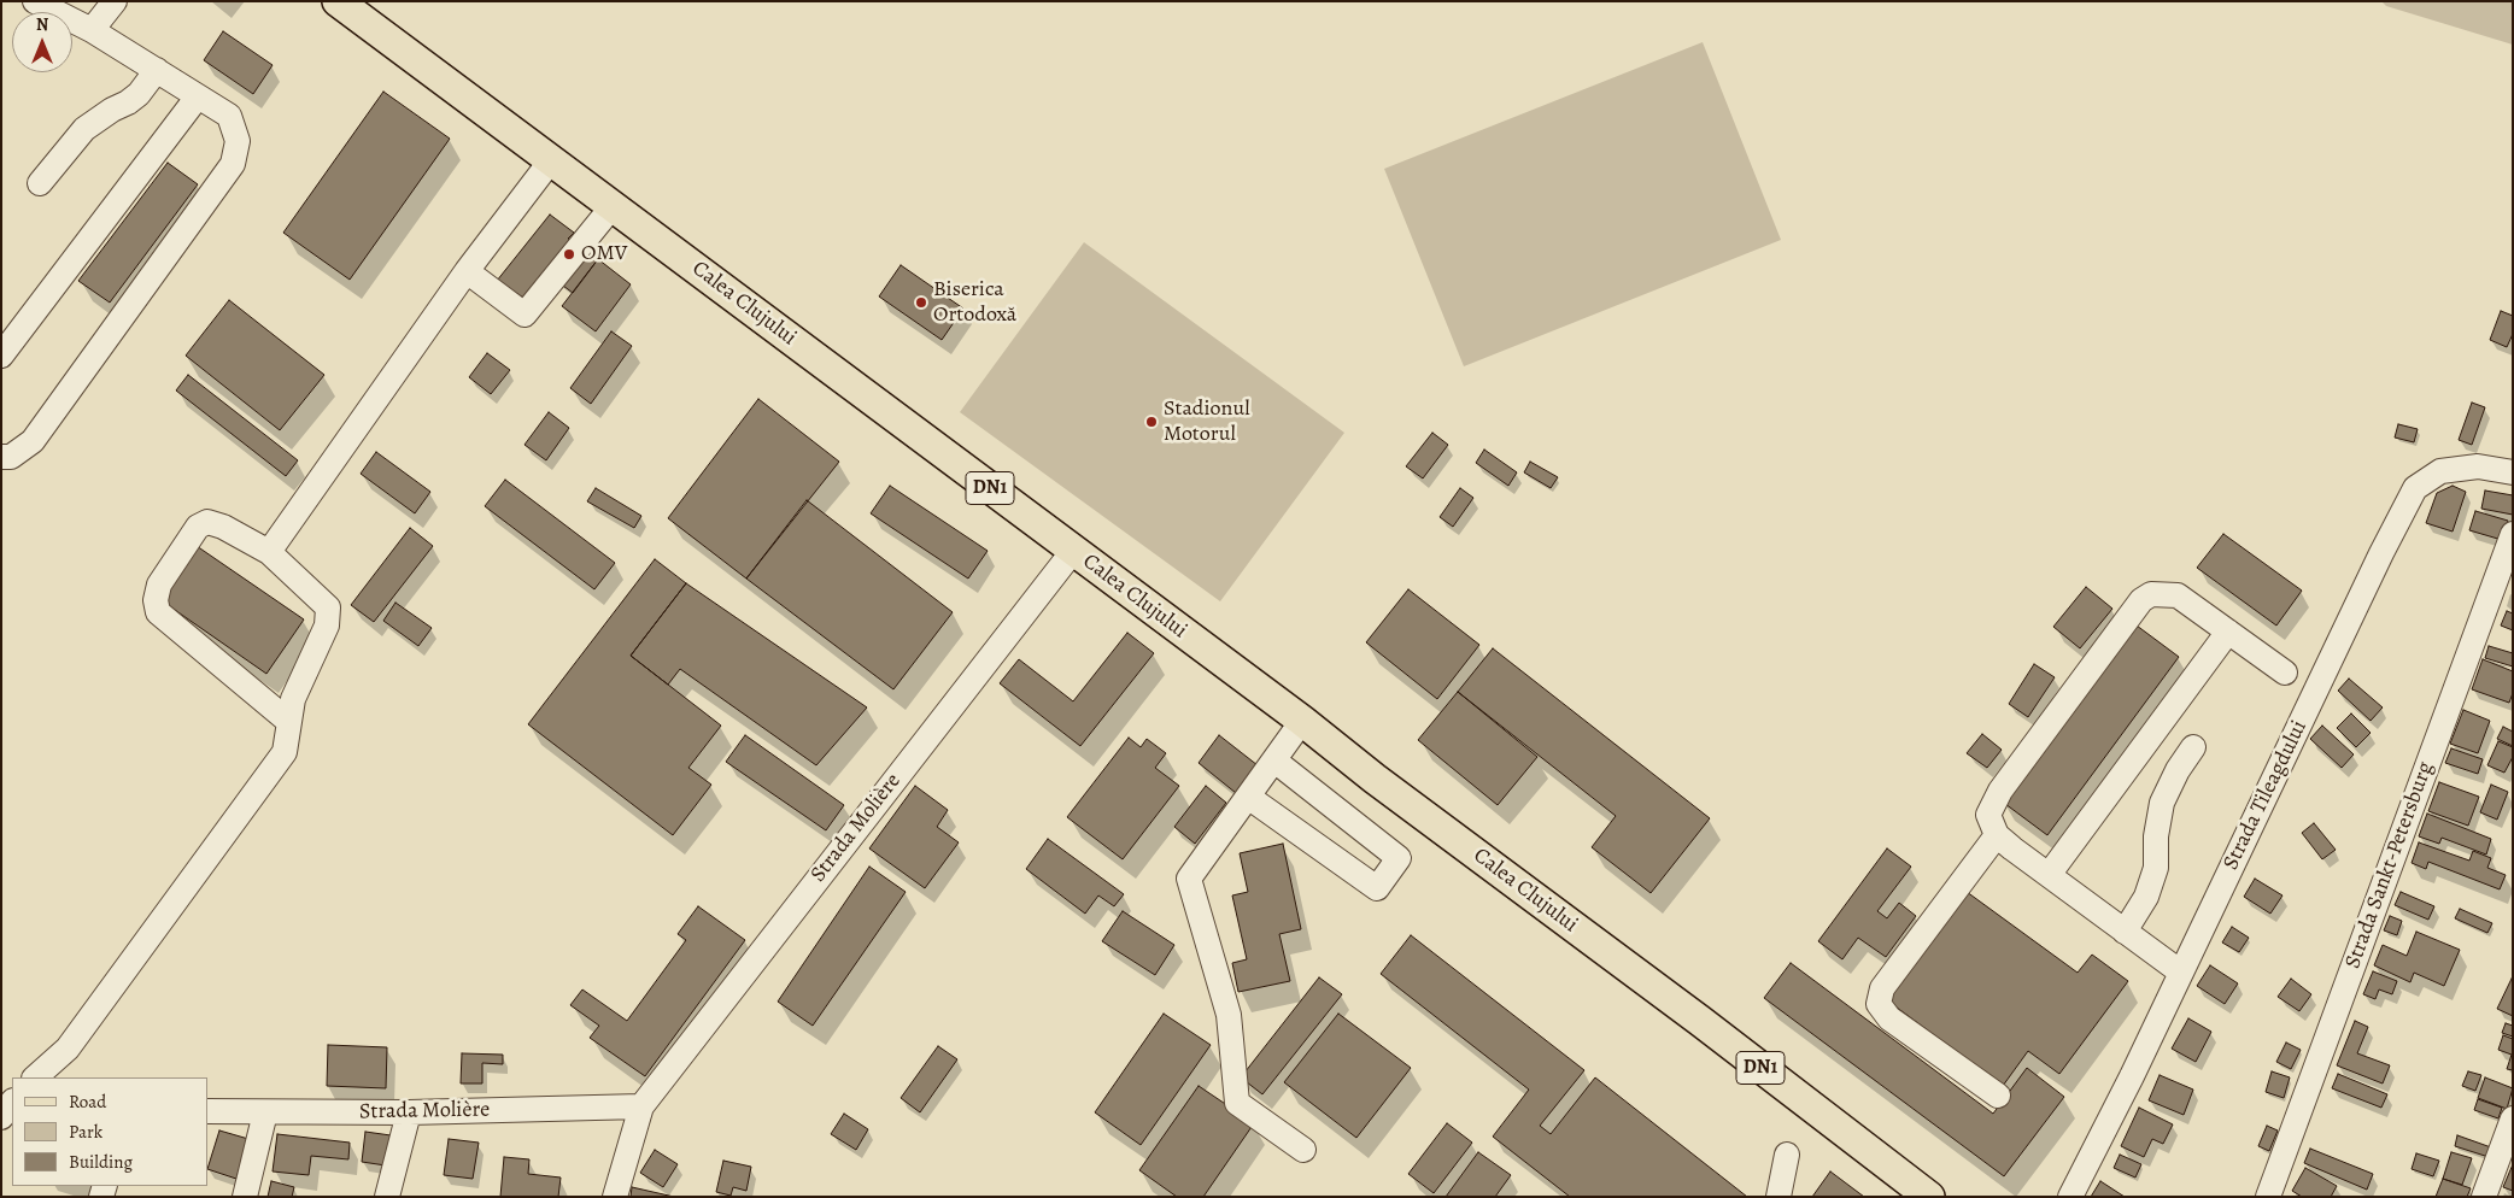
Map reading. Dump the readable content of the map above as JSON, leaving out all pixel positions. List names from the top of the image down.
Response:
{
  "streets": {
    "main road": ["Calea Clujului", "DN1"],
    "street": ["Strada Tileagdului", "Strada Molière", "Strada Sankt-Petersburg"]
  },
  "crossings": [
    ["Calea Clujului", "Strada Molière"]
  ],
  "places": ["OMV", "Biserica Ortodoxă", "Stadionul Motorul"],
  "legend": ["Road", "Park", "Building"],
  "north": "top"
}
